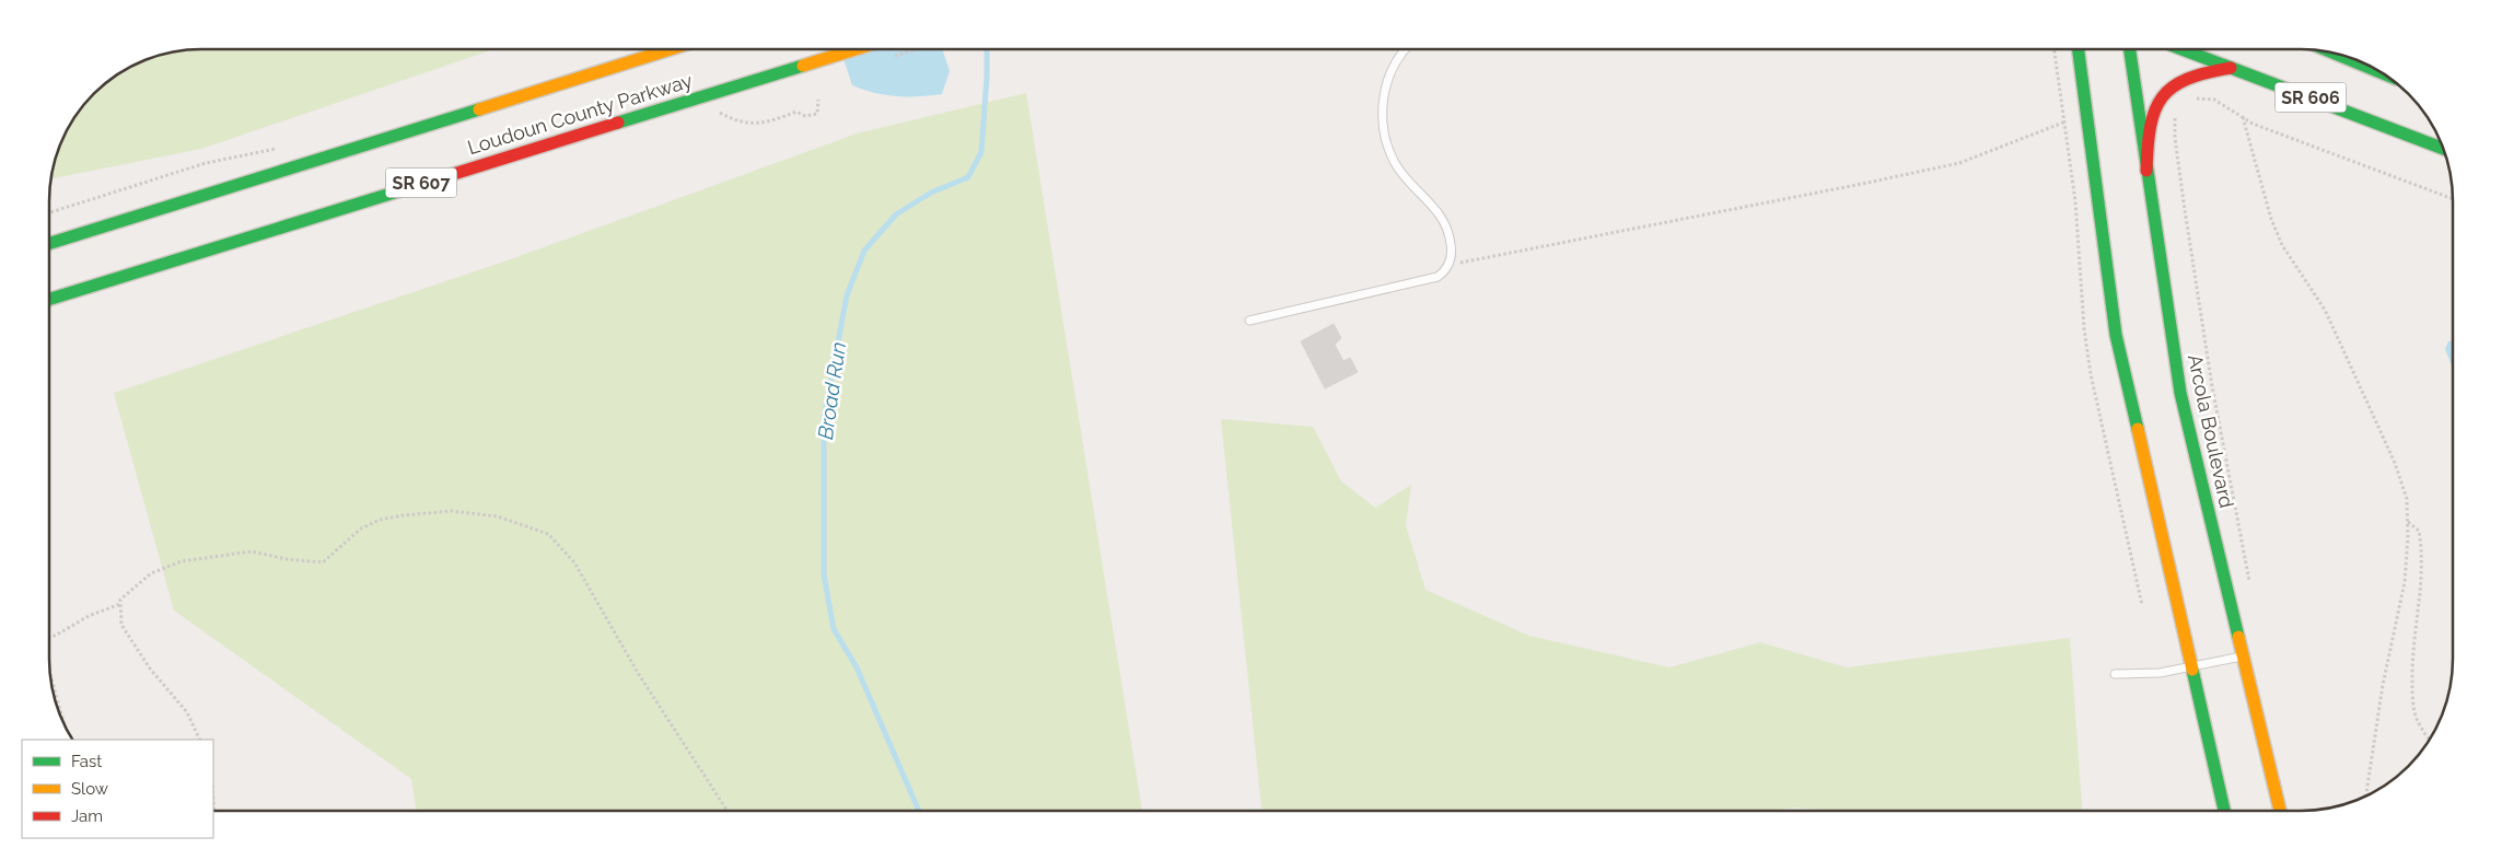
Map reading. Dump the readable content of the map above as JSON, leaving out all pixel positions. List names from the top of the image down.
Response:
{
  "streets": {
    "main road": [
      "SR 606",
      "Loudoun County Parkway",
      "SR 607",
      "Arcola Boulevard"
    ]
  },
  "water": ["Broad Run"],
  "legend": ["Fast", "Slow", "Jam"]
}
